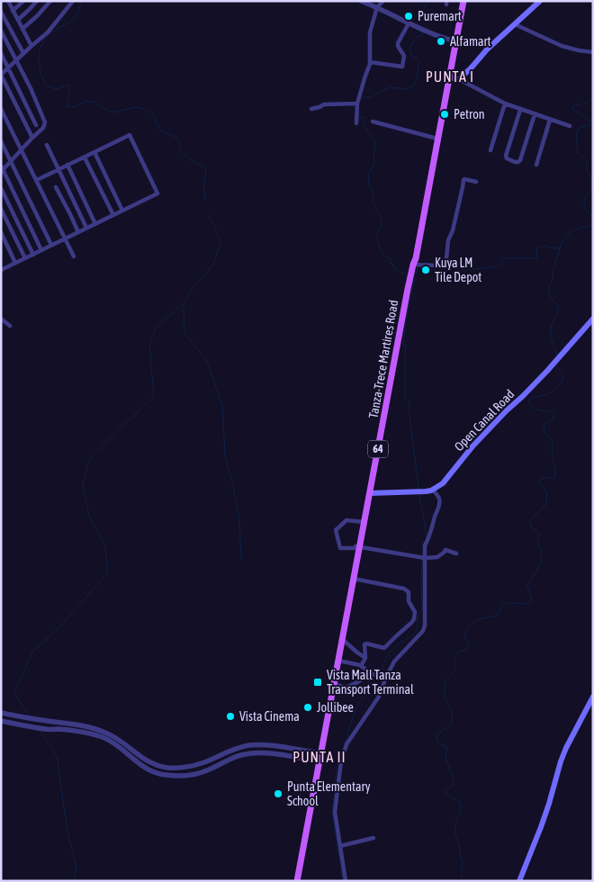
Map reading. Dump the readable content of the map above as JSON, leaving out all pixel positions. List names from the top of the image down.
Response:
{
  "streets": {
    "main road": ["Tanza-Trece Martires Road", "Open Canal Road", "64"]
  },
  "districts": ["PUNTA I", "PUNTA II"],
  "places": {
    "other": [
      "Puremart",
      "Alfamart",
      "Petron",
      "Kuya LM Tile Depot",
      "Jollibee",
      "Vista Cinema",
      "Punta Elementary School"
    ],
    "transit": ["Vista Mall Tanza Transport Terminal"]
  }
}
